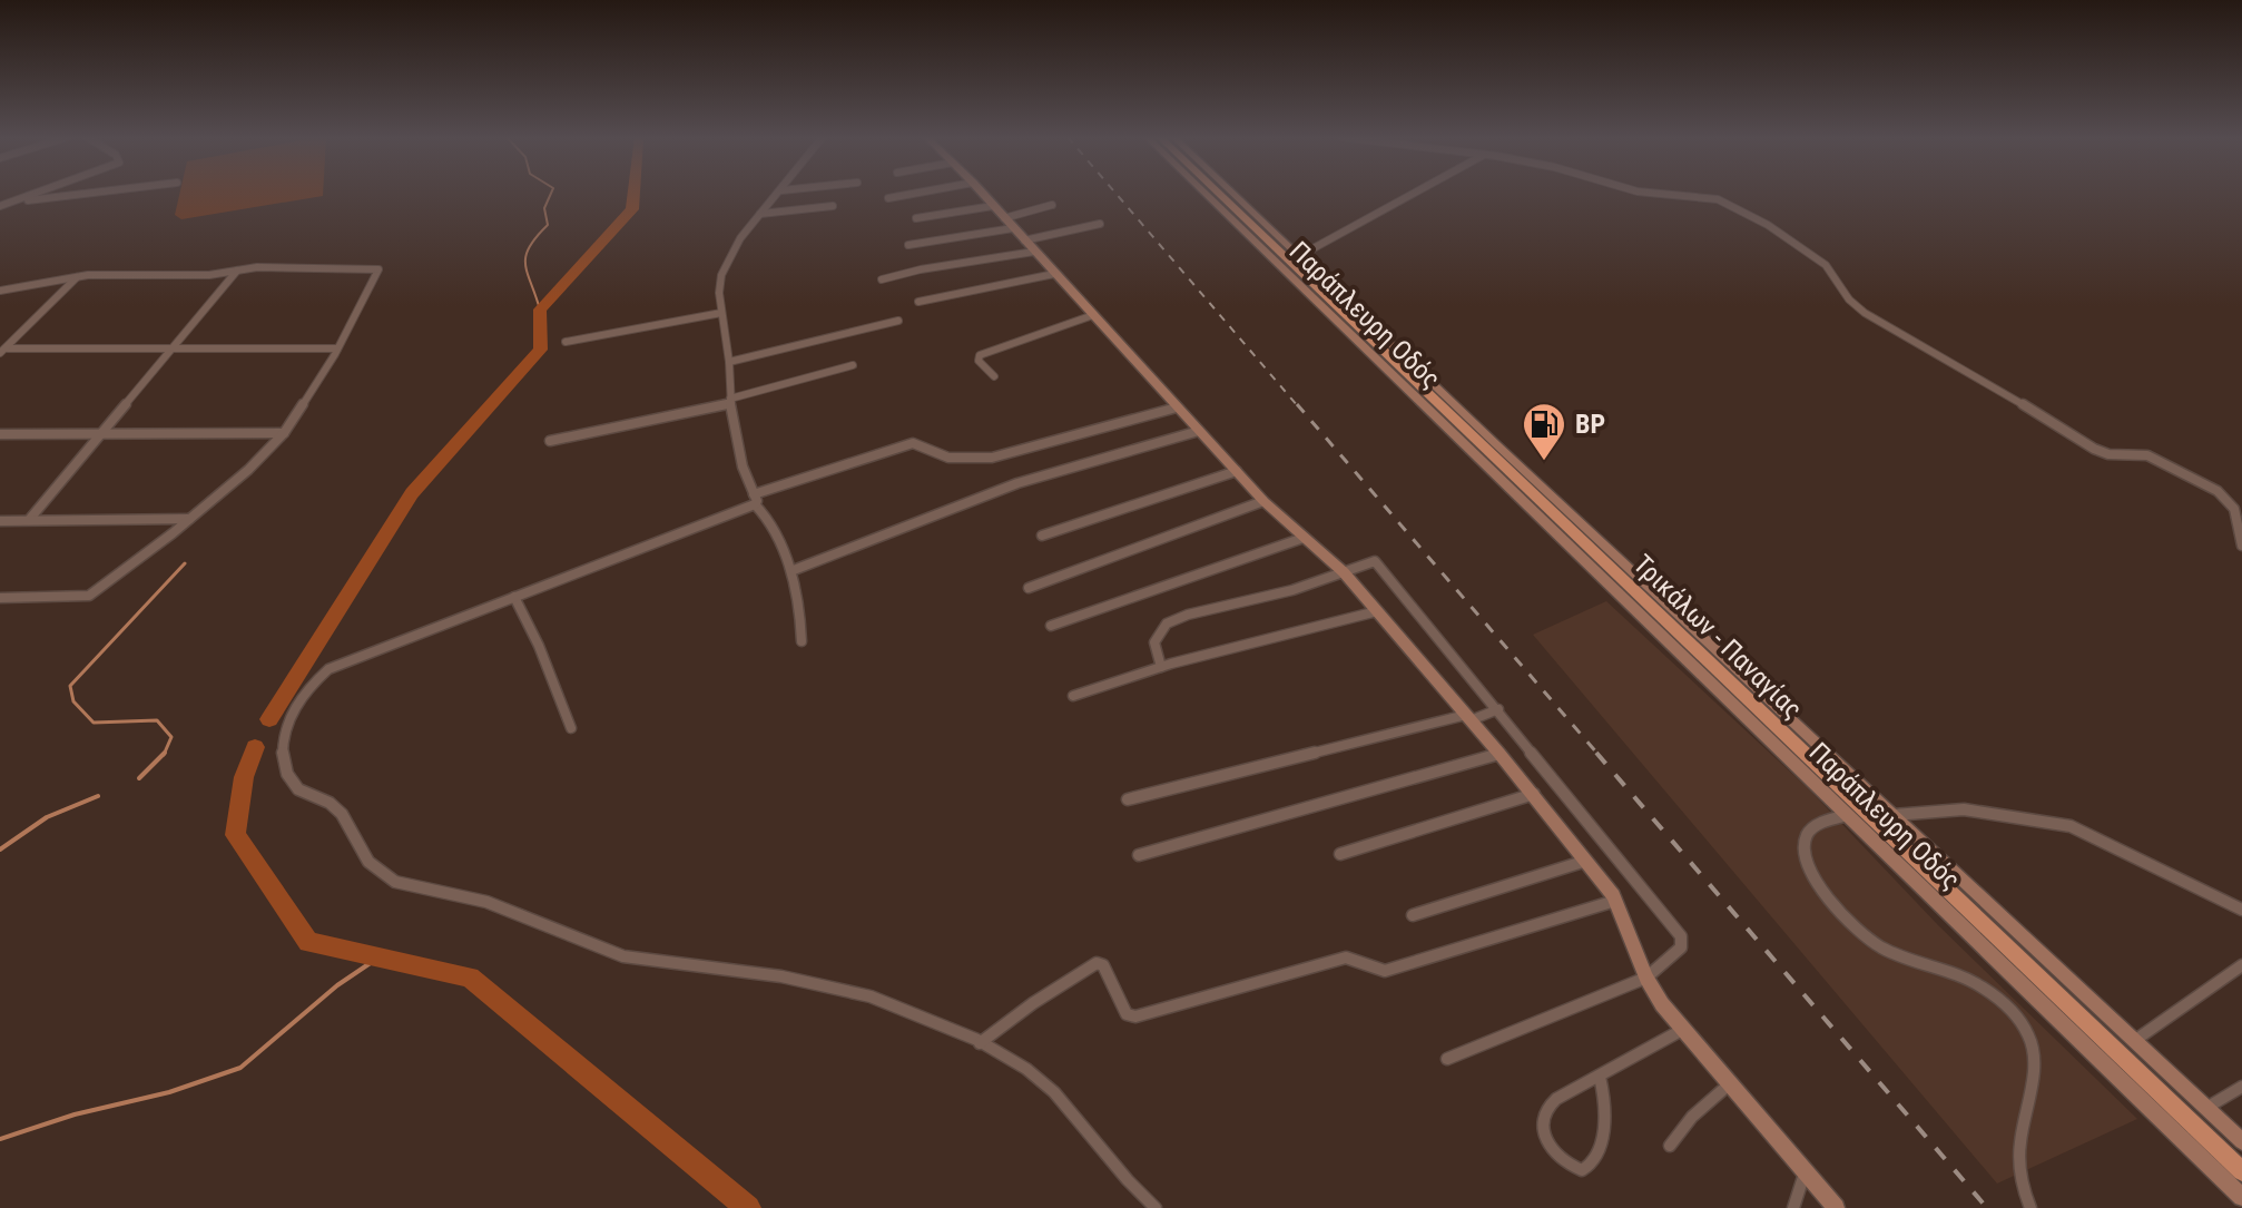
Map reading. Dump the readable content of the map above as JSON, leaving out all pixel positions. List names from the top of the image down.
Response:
{
  "streets": {
    "main road": ["Τρικάλων - Παναγίας"],
    "street": ["Παράπλευρη Οδός"]
  },
  "crossings": [
    ["Παράπλευρη Οδός", "Τρικάλων - Παναγίας"]
  ],
  "places": {
    "fuel station": ["BP"]
  }
}
